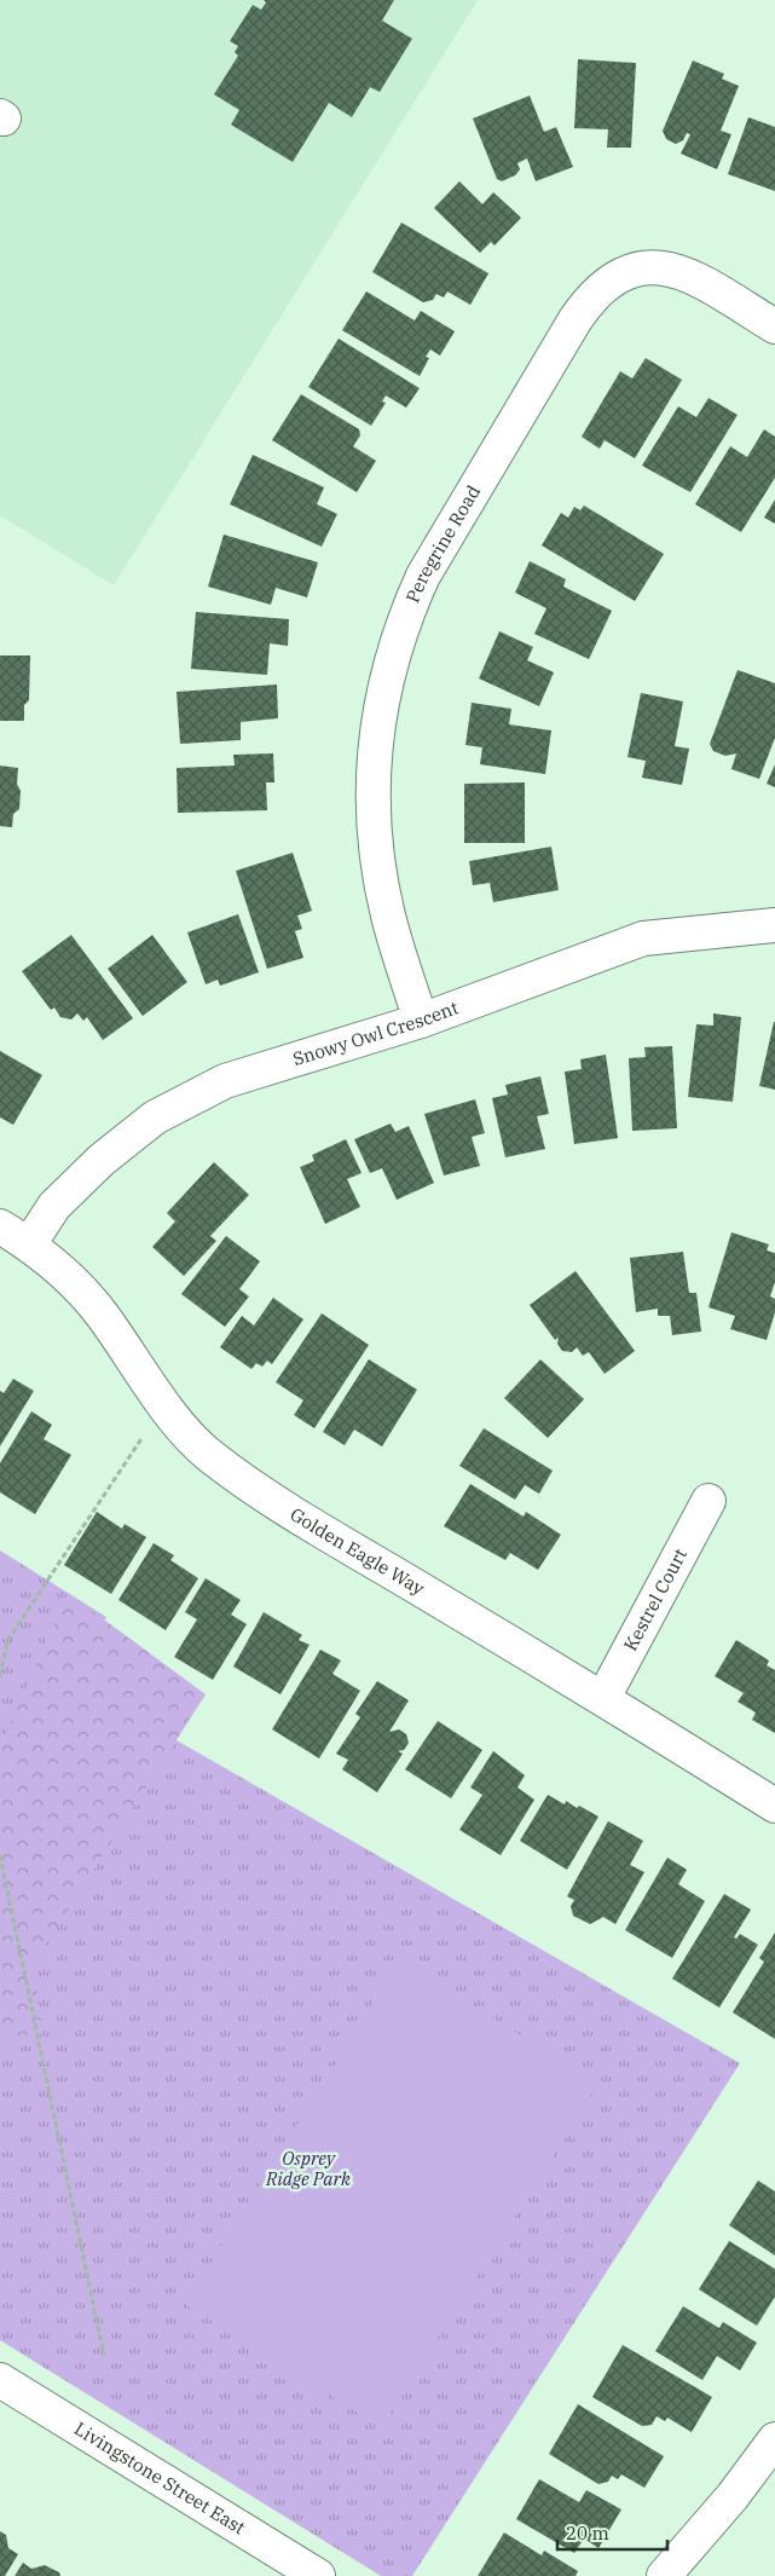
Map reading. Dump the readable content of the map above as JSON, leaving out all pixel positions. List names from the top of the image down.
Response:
{
  "streets": {
    "street": [
      "Peregrine Road",
      "Snowy Owl Crescent",
      "Golden Eagle Way",
      "Kestrel Court",
      "Livingstone Street East"
    ]
  },
  "crossings": [
    ["Peregrine Road", "Snowy Owl Crescent"],
    ["Snowy Owl Crescent", "Golden Eagle Way"],
    ["Golden Eagle Way", "Kestrel Court"]
  ],
  "parks": ["Osprey Ridge Park"],
  "scale_bar": "20 m"
}
